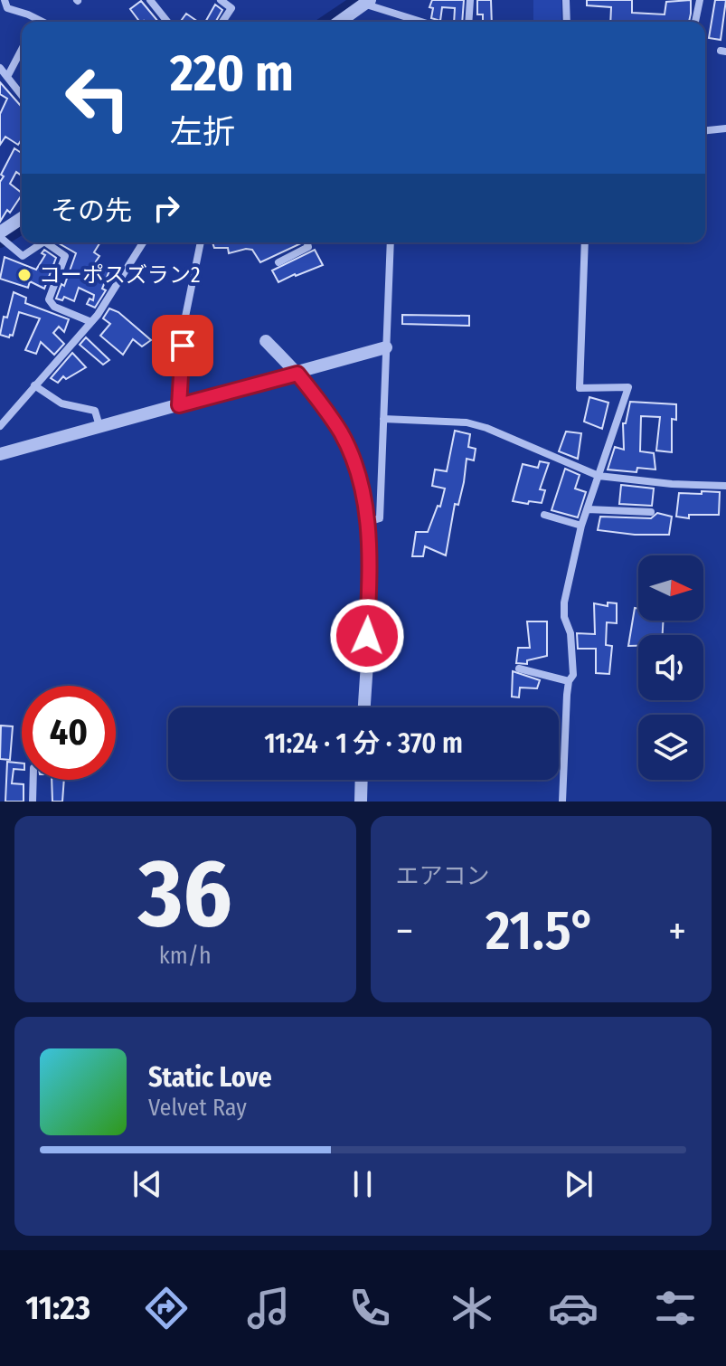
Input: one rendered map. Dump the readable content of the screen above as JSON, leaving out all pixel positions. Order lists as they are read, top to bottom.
{
  "places": ["コーポスズラン2"],
  "north": "right",
  "page": {
    "turn": ["220 m", "左折"],
    "then": "その先",
    "limit": "40",
    "trip": "11:24 · 1 分 · 370 m",
    "tile": [
      ["36", "km/h"],
      "エアコン"
    ],
    "heat": ["−", "21.5°", "+"],
    "song": ["Static Love", "Velvet Ray"],
    "tabs": "11:23"
  }
}
